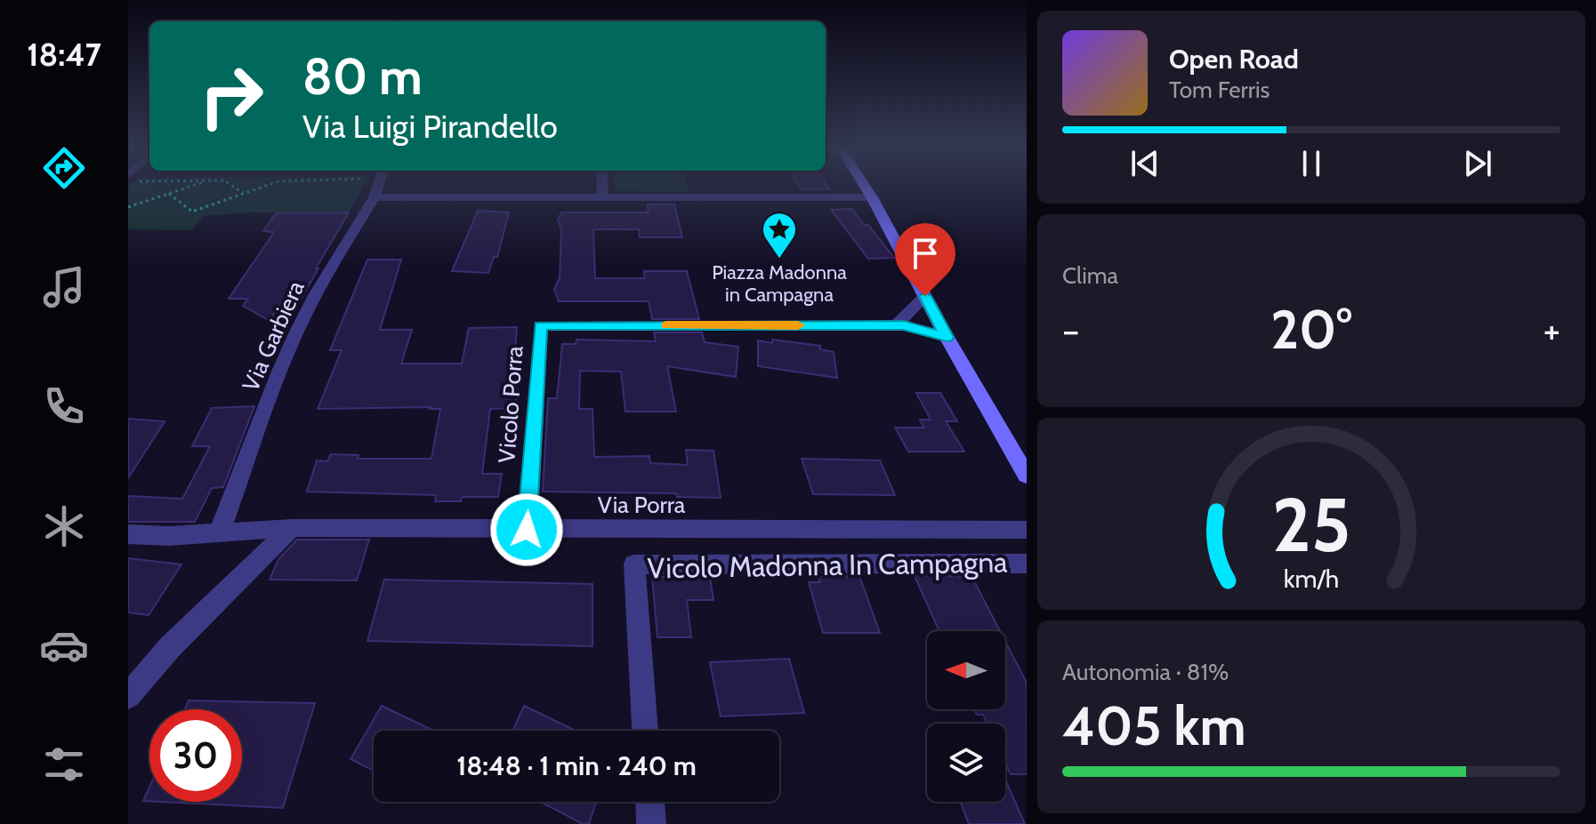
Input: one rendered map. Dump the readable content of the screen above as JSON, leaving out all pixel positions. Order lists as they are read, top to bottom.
{
  "streets": {
    "street": [
      "Via Garbiera",
      "Vicolo Porra",
      "Via Porra",
      "Vicolo Madonna In Campagna"
    ]
  },
  "crossings": [
    ["Via Garbiera", "Via Porra"],
    ["Vicolo Porra", "Via Porra"]
  ],
  "places": {
    "place": ["Piazza Madonna in Campagna"]
  },
  "north": "left",
  "page": {
    "tabs": "18:47",
    "turn": ["80 m", "Via Luigi Pirandello"],
    "song": ["Open Road", "Tom Ferris"],
    "tile": [
      "Clima",
      ["Autonomia · 81%", "405 km"]
    ],
    "heat": ["−", "20°", "+"],
    "limit": "30",
    "trip": "18:48 · 1 min · 240 m",
    "gauge": ["25", "km/h"]
  }
}
